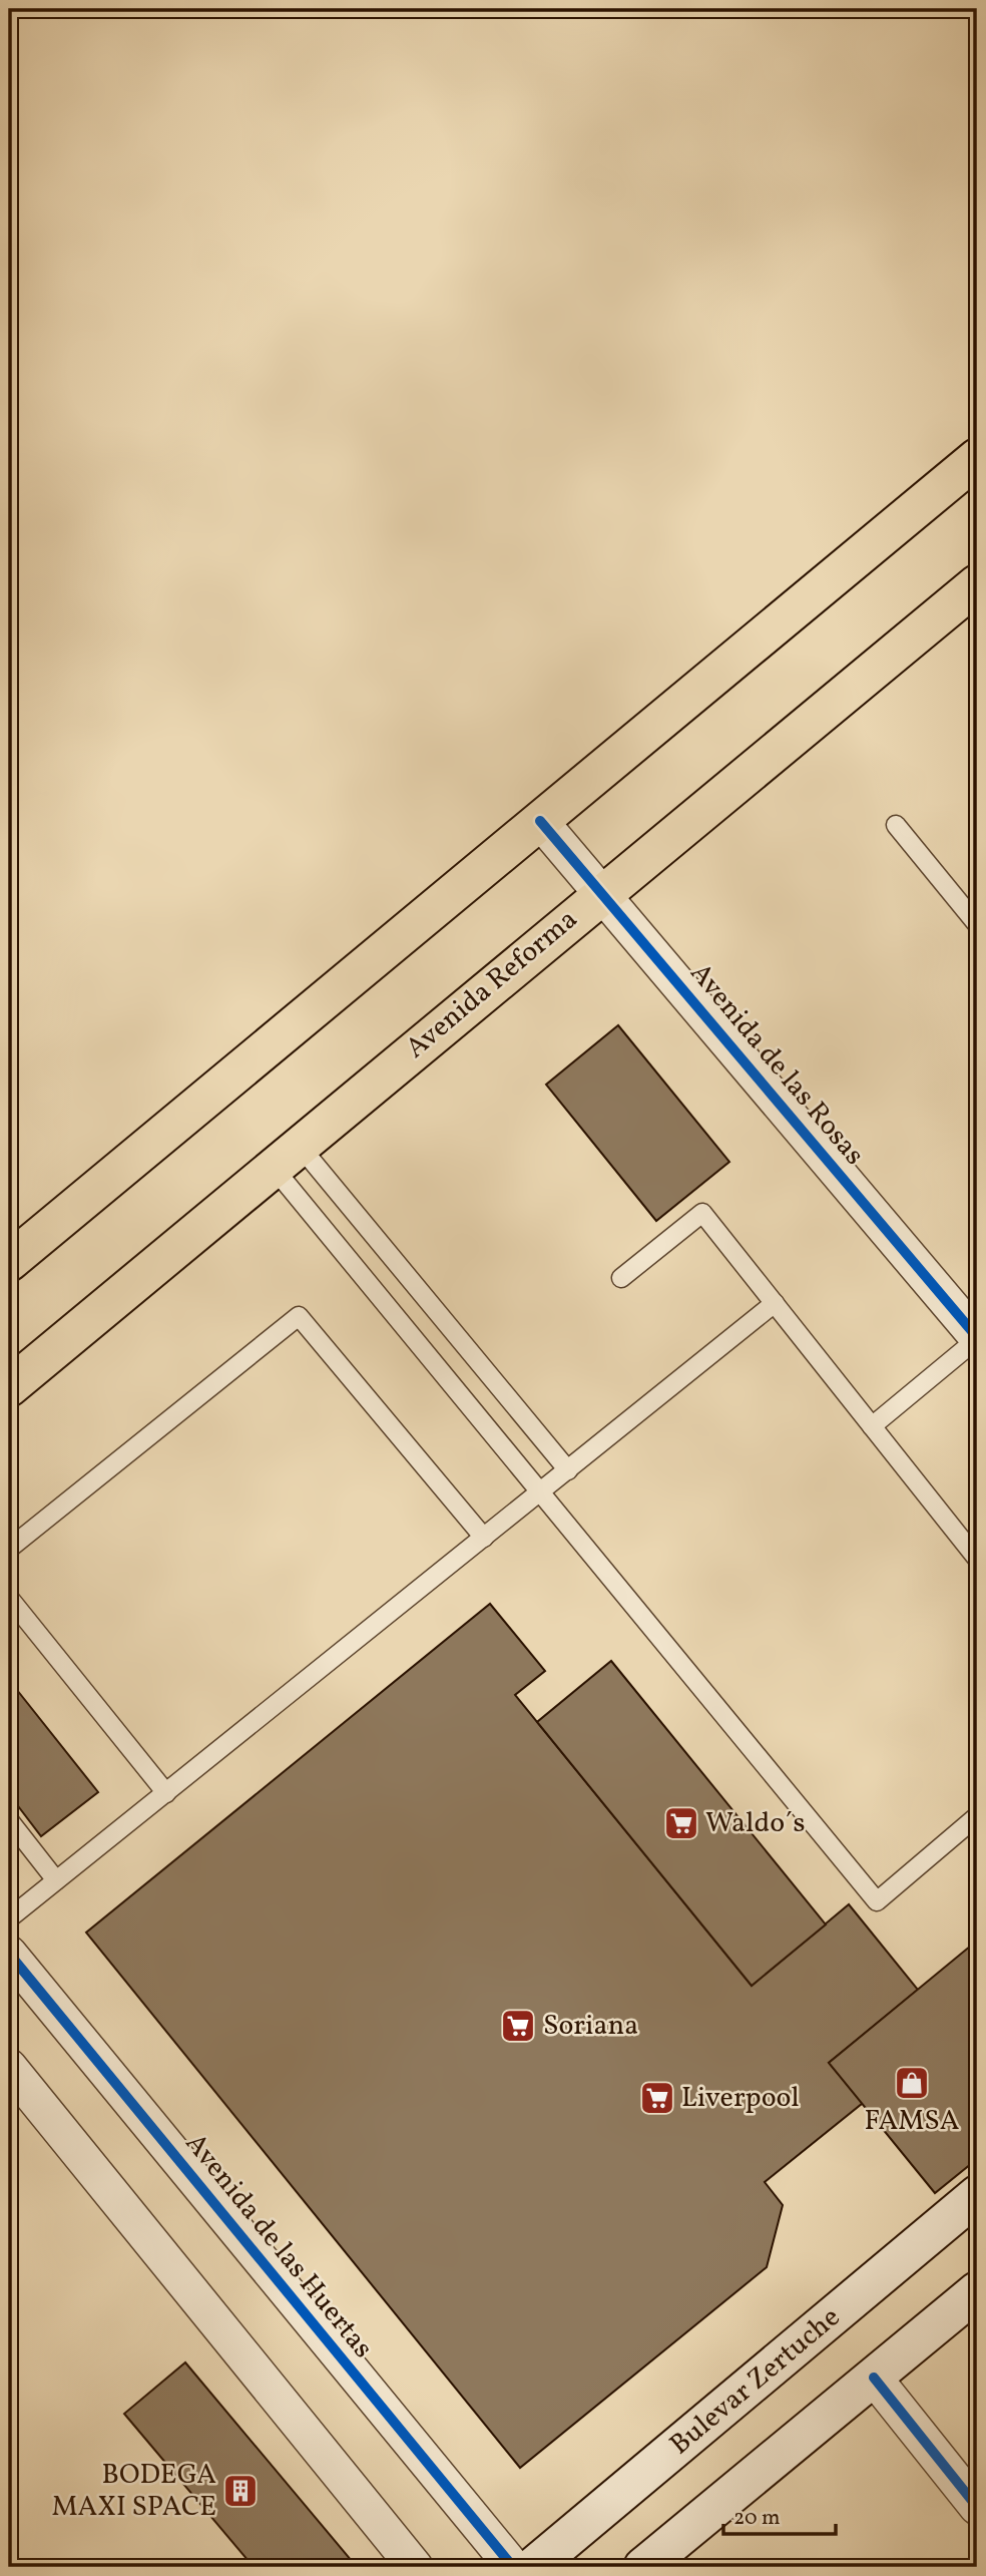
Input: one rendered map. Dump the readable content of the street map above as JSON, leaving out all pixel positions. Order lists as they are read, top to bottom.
{
  "streets": {
    "highway": ["Avenida Reforma"],
    "main road": ["Bulevar Zertuche"],
    "street": ["Avenida de las Rosas", "Avenida de las Huertas"]
  },
  "crossings": [
    ["Avenida Reforma", "Avenida de las Rosas"]
  ],
  "places": {
    "supermarket": ["Waldo´s", "Soriana", "Liverpool"],
    "shop": ["FAMSA"],
    "building": ["BODEGA MAXI SPACE"]
  },
  "scale_bar": "20 m"
}
